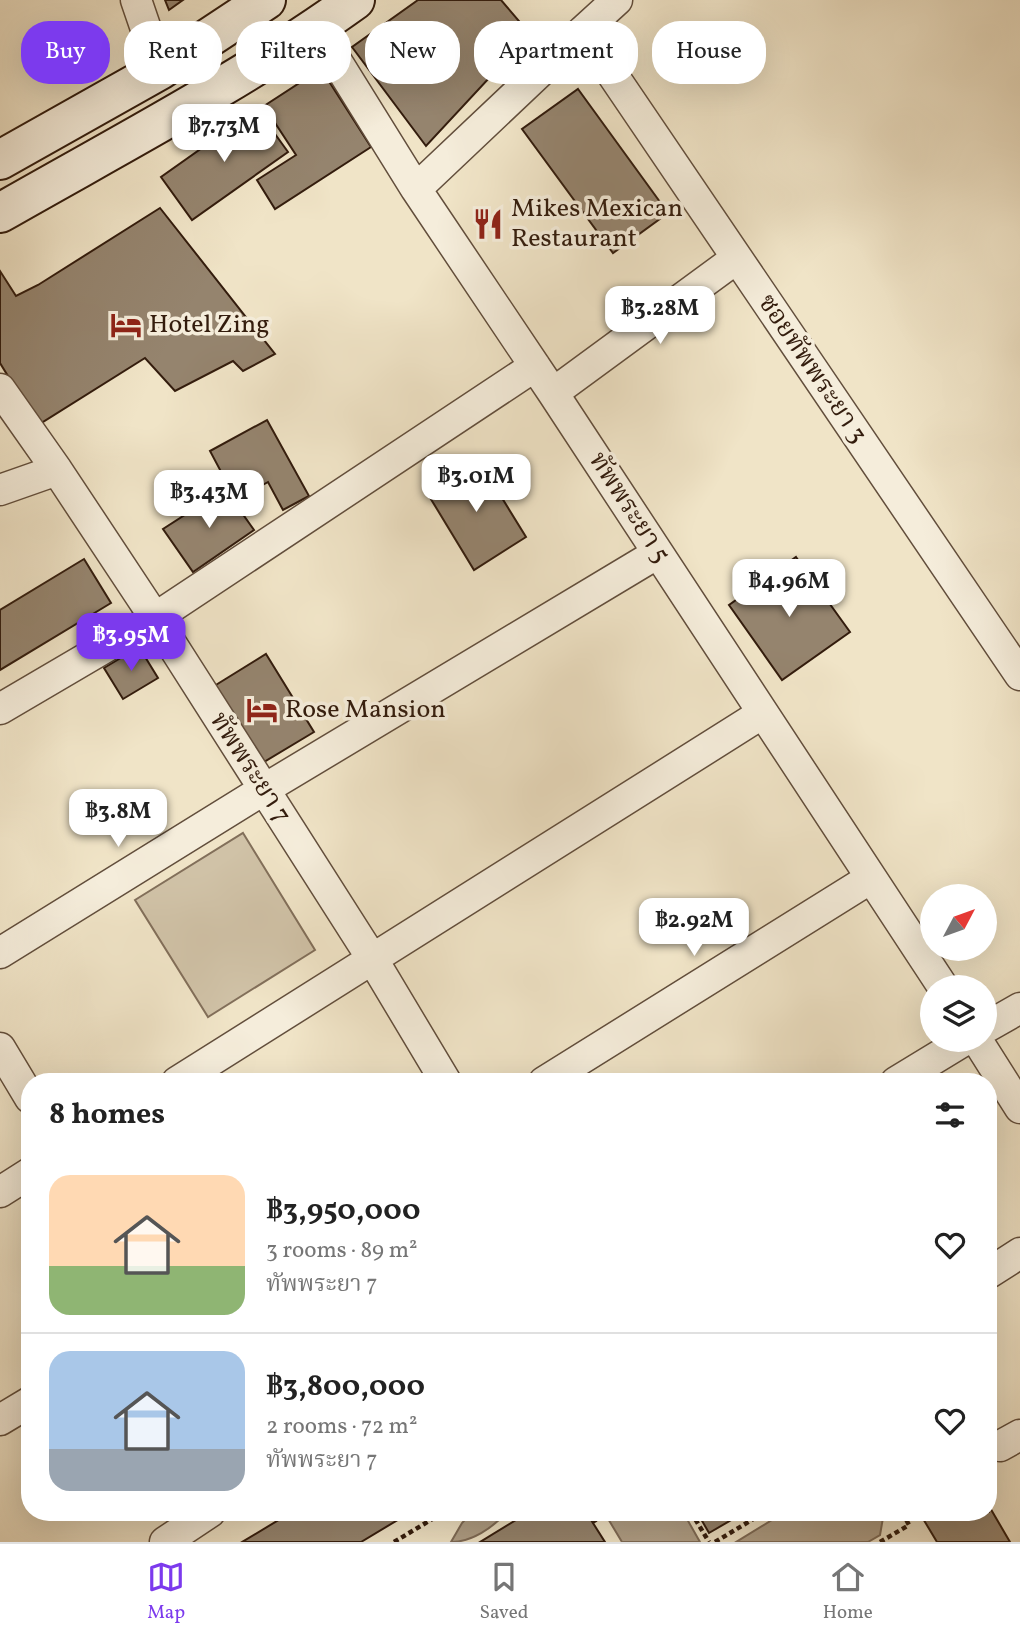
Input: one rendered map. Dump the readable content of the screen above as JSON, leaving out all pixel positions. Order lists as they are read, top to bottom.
{
  "streets": {
    "street": ["ซอยทัพพระยา 3", "ทัพพระยา 5", "ทัพพระยา 7"]
  },
  "places": {
    "restaurant": ["Mikes Mexican Restaurant"],
    "hotel": ["Hotel Zing", "Rose Mansion"]
  },
  "north": "top right",
  "page": {
    "chip": [
      "Buy",
      "Rent",
      "Filters",
      "New",
      "Apartment",
      "House"
    ],
    "price": [
      "฿7.73M",
      "฿3.28M",
      "฿3.01M",
      "฿3.43M",
      "฿4.96M",
      "฿3.95M",
      "฿3.8M",
      "฿2.92M"
    ],
    "heading": "8 homes",
    "list": [
      {
        "name": "฿3,950,000",
        "note": "3 rooms · 89 m² · ทัพพระยา 7"
      },
      {
        "name": "฿3,800,000",
        "note": "2 rooms · 72 m² · ทัพพระยา 7"
      }
    ],
    "tabs": ["Map", "Saved", "Home"]
  }
}
